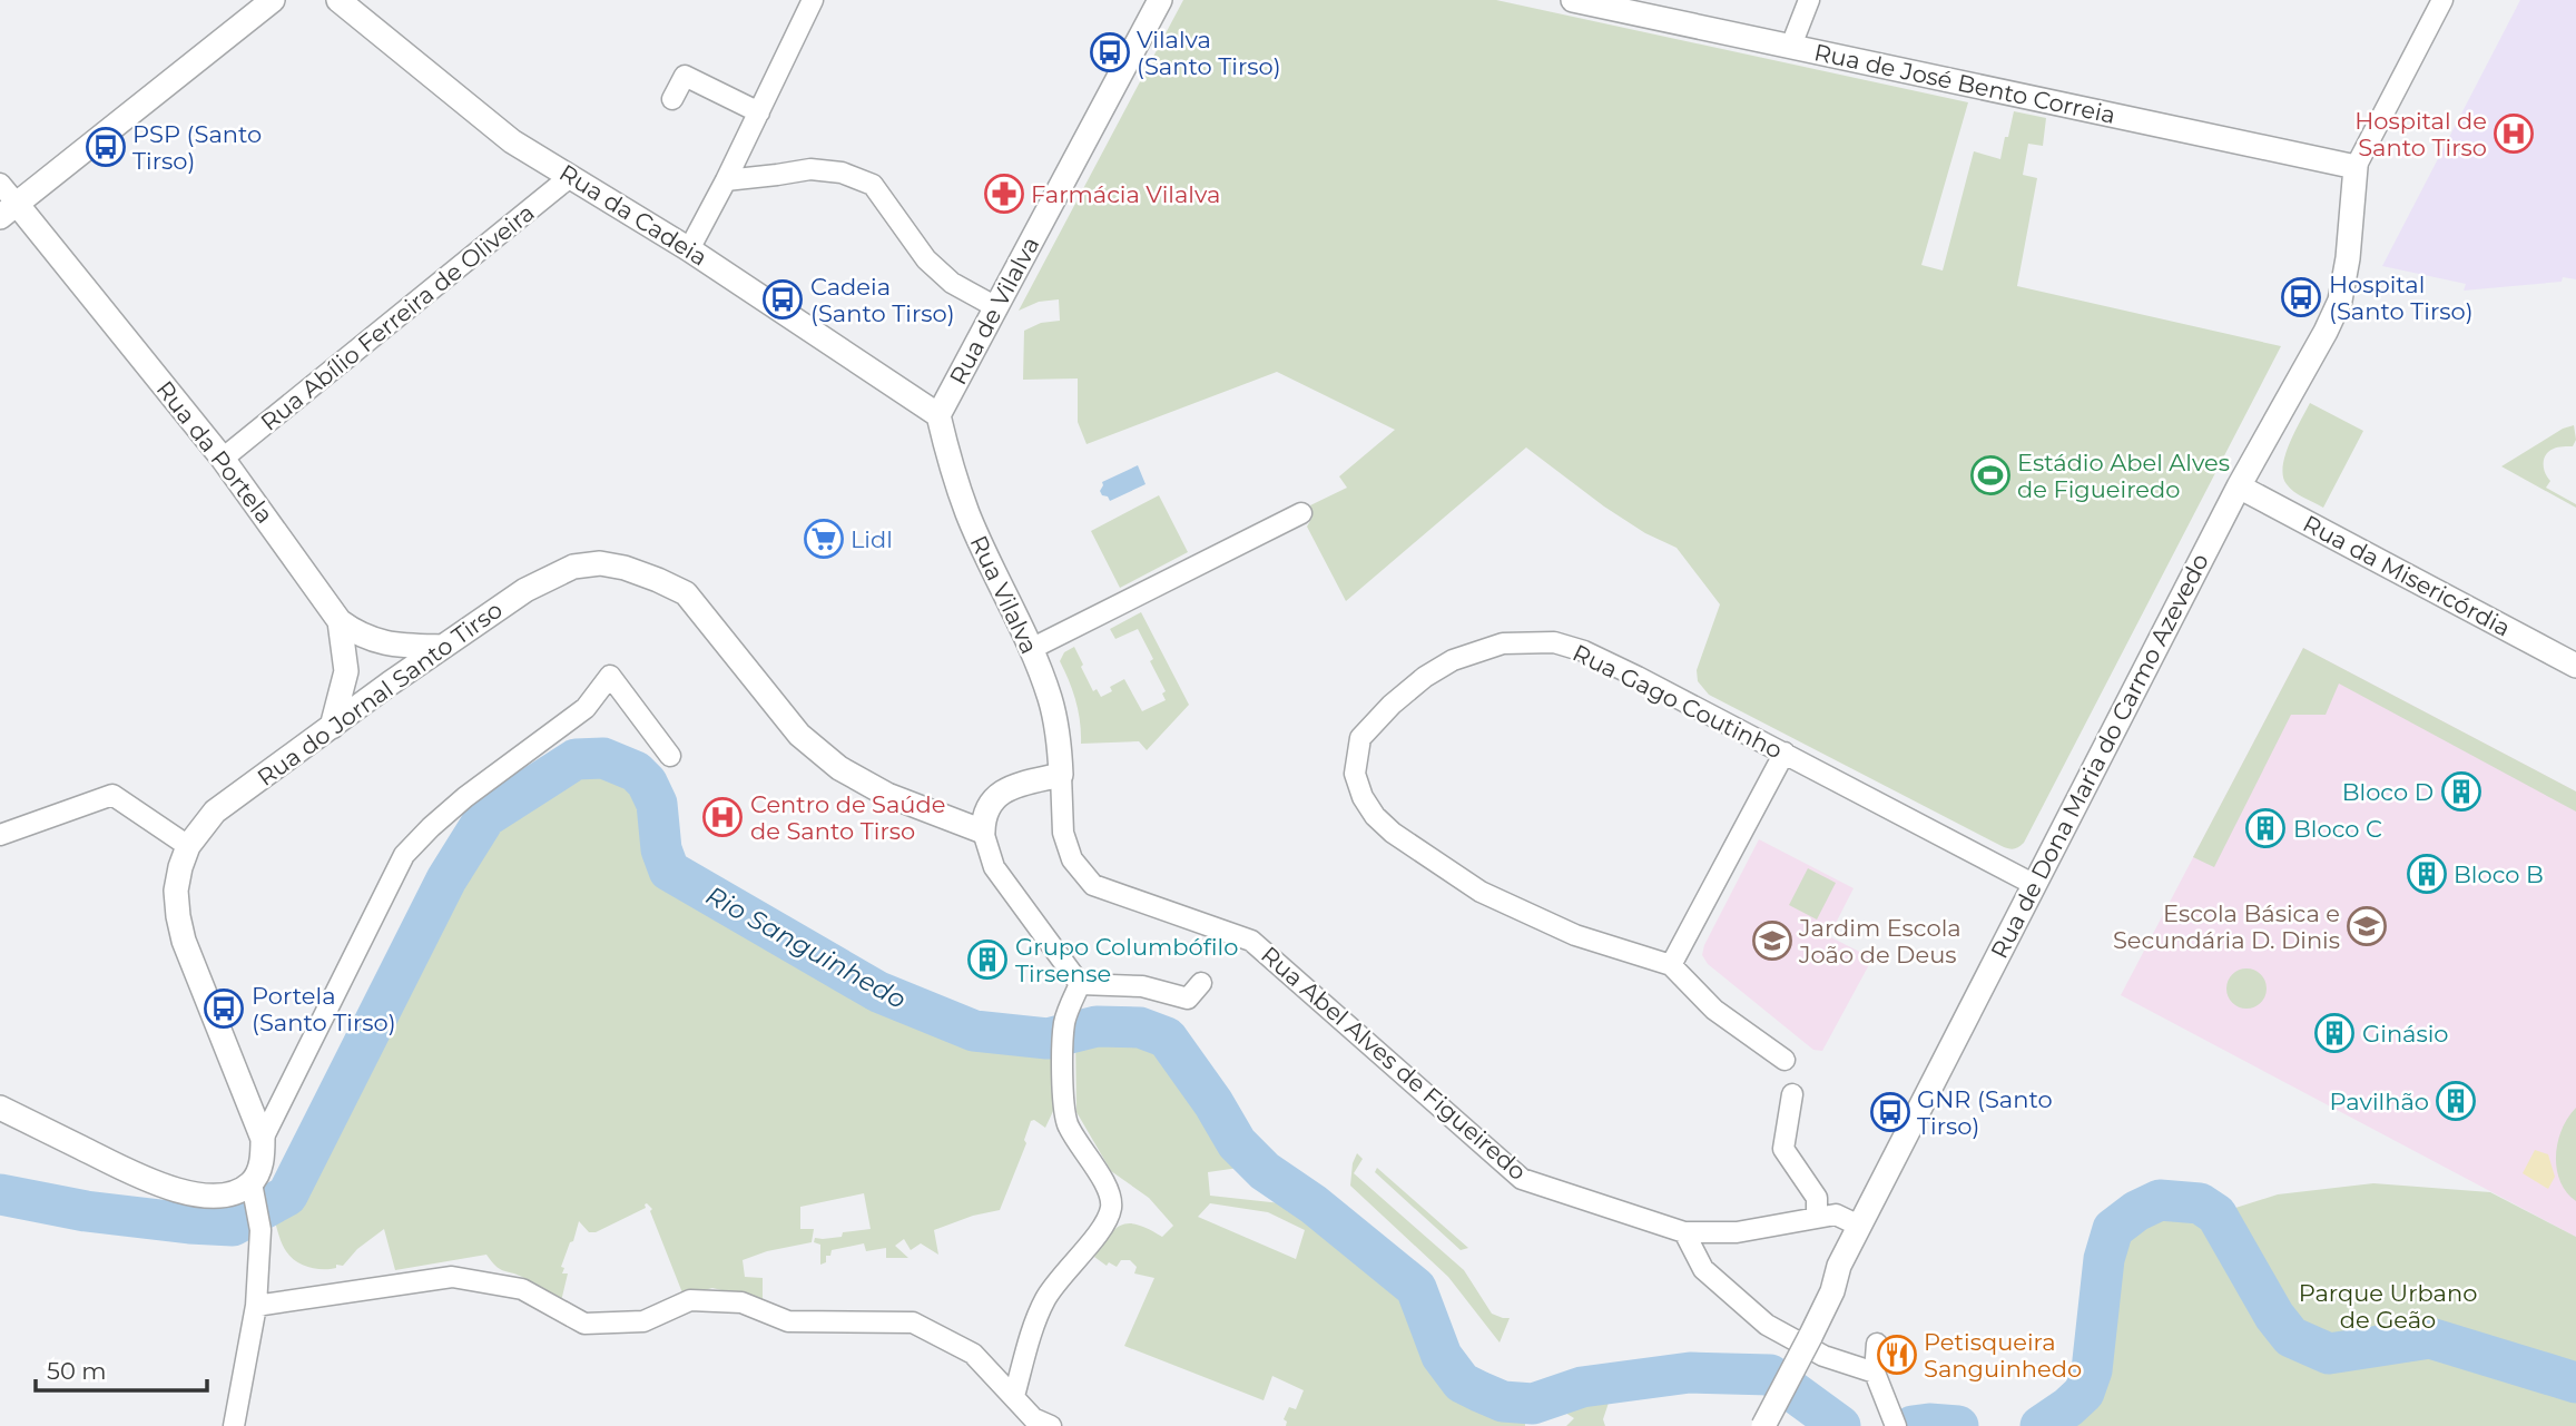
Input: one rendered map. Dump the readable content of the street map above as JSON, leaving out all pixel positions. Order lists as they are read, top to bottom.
{
  "streets": {
    "street": [
      "Rua de José Bento Correia",
      "Rua da Cadeia",
      "Rua de Vilalva",
      "Rua Abílio Ferreira de Oliveira",
      "Rua da Portela",
      "Rua da Misericórdia",
      "Rua Vilalva",
      "Rua do Jornal Santo Tirso",
      "Rua Gago Coutinho",
      "Rua de Dona Maria do Carmo Azevedo",
      "Rua Abel Alves de Figueiredo"
    ]
  },
  "crossings": [
    ["Rua de José Bento Correia", "Rua de Dona Maria do Carmo Azevedo"],
    ["Rua da Cadeia", "Rua de Vilalva"],
    ["Rua da Cadeia", "Rua Abílio Ferreira de Oliveira"],
    ["Rua da Cadeia", "Rua Vilalva"],
    ["Rua de Vilalva", "Rua Vilalva"],
    ["Rua Abílio Ferreira de Oliveira", "Rua da Portela"],
    ["Rua da Portela", "Rua do Jornal Santo Tirso"],
    ["Rua da Misericórdia", "Rua de Dona Maria do Carmo Azevedo"],
    ["Rua Vilalva", "Rua Abel Alves de Figueiredo"],
    ["Rua Gago Coutinho", "Rua de Dona Maria do Carmo Azevedo"],
    ["Rua de Dona Maria do Carmo Azevedo", "Rua Abel Alves de Figueiredo"]
  ],
  "water": ["Rio Sanguinhedo"],
  "parks": ["Parque Urbano de Geão"],
  "places": {
    "bus stop": [
      "Vilalva (Santo Tirso)",
      "PSP (Santo Tirso)",
      "Hospital (Santo Tirso)",
      "Cadeia (Santo Tirso)",
      "Portela (Santo Tirso)",
      "GNR (Santo Tirso)"
    ],
    "hospital": ["Hospital de Santo Tirso", "Centro de Saúde de Santo Tirso"],
    "pharmacy": ["Farmácia Vilalva"],
    "sports": ["Estádio Abel Alves de Figueiredo"],
    "supermarket": ["Lidl"],
    "building": [
      "Bloco D",
      "Bloco C",
      "Bloco B",
      "Grupo Columbófilo Tirsense",
      "Ginásio",
      "Pavilhão"
    ],
    "school or university": ["Escola Básica e Secundária D. Dinis", "Jardim Escola João de Deus"],
    "restaurant": ["Petisqueira Sanguinhedo"]
  },
  "scale_bar": "50 m"
}
